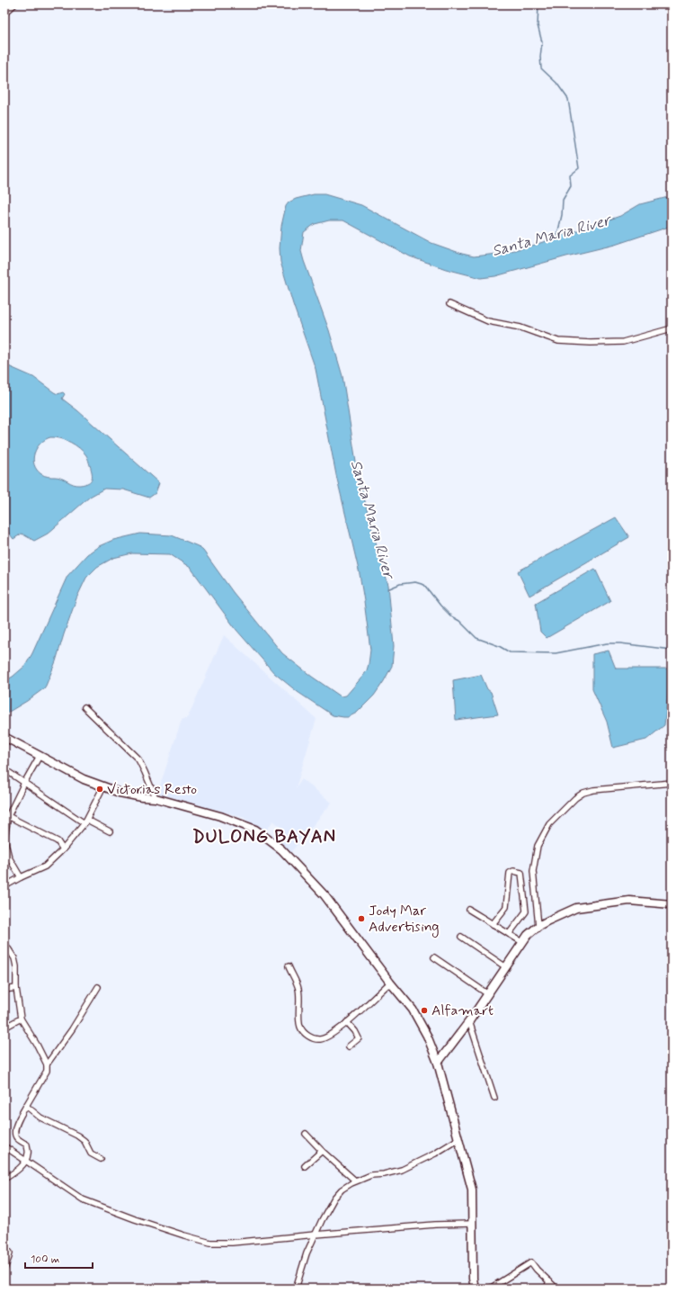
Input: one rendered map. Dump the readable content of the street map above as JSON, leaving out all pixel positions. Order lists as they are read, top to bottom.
{
  "districts": ["DULONG BAYAN"],
  "water": ["Santa Maria River"],
  "places": ["Victorias Resto", "Jody Mar Advertising", "Alfamart"],
  "scale_bar": "100 m"
}
